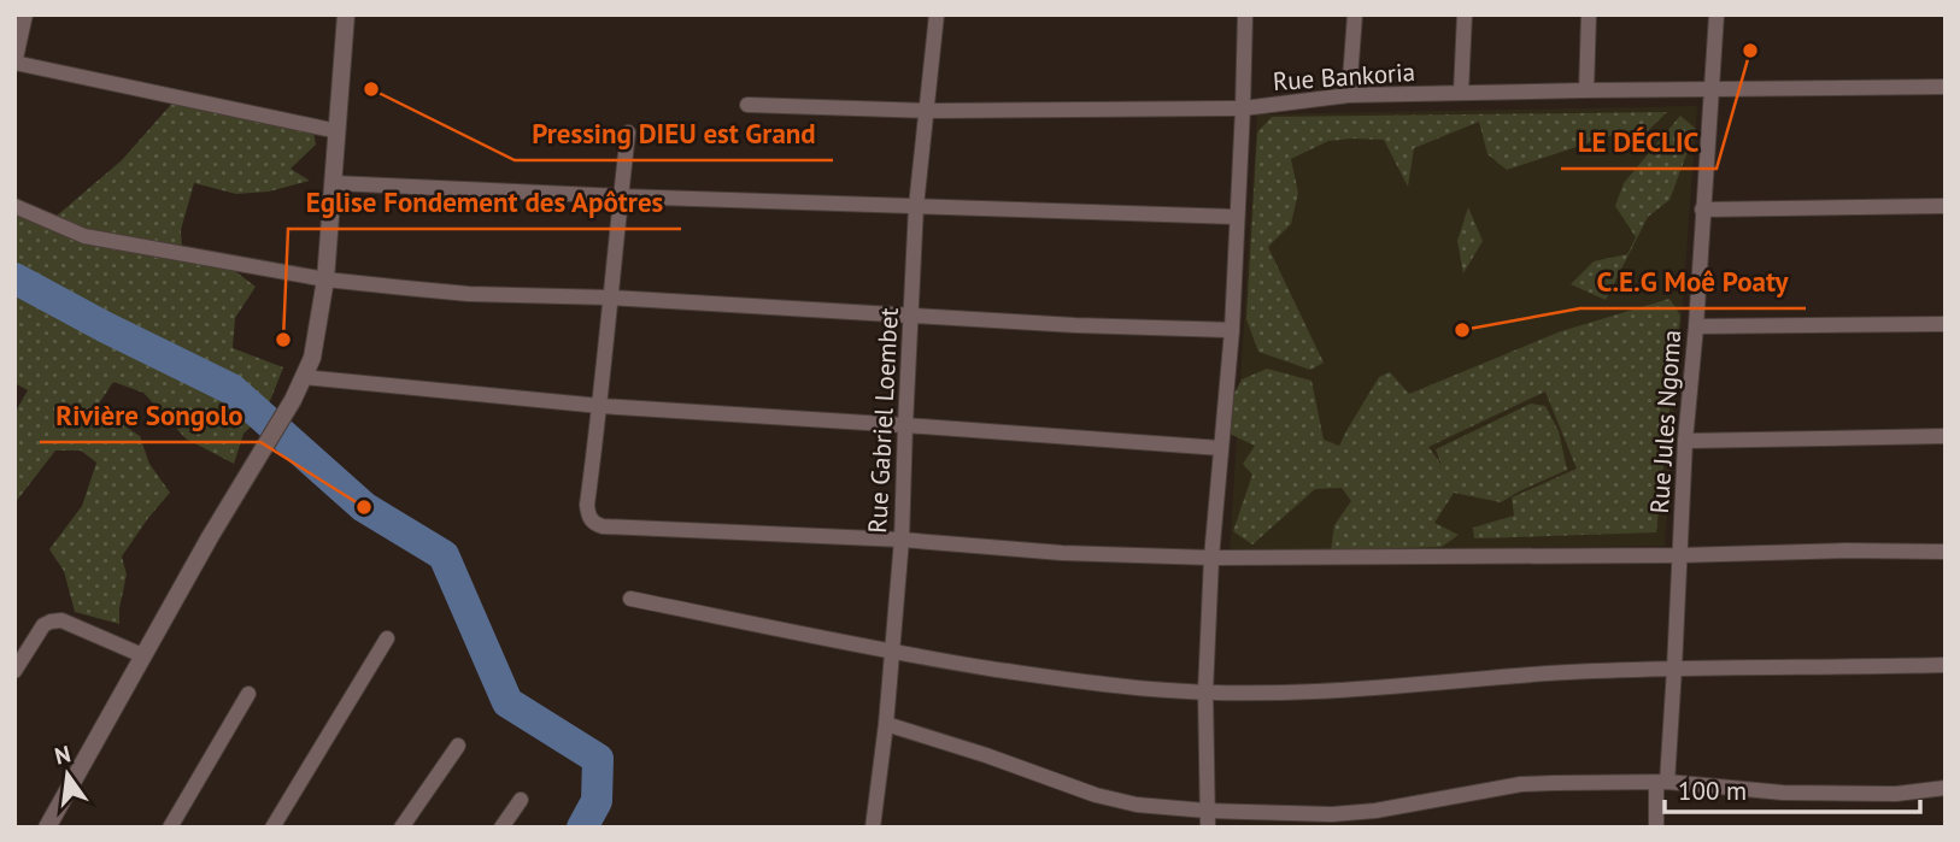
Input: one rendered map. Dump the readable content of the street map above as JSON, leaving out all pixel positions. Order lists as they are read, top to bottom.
{
  "streets": {
    "street": ["Rue Bankoria", "Rue Gabriel Loembet", "Rue Jules Ngoma"]
  },
  "crossings": [
    ["Rue Bankoria", "Rue Gabriel Loembet"],
    ["Rue Bankoria", "Rue Jules Ngoma"]
  ],
  "places": [
    "LE DÉCLIC",
    "Pressing DIEU est Grand",
    "C.E.G Moê Poaty",
    "Eglise Fondement des Apôtres",
    "Rivière Songolo"
  ],
  "scale_bar": "100 m",
  "north": "top"
}
